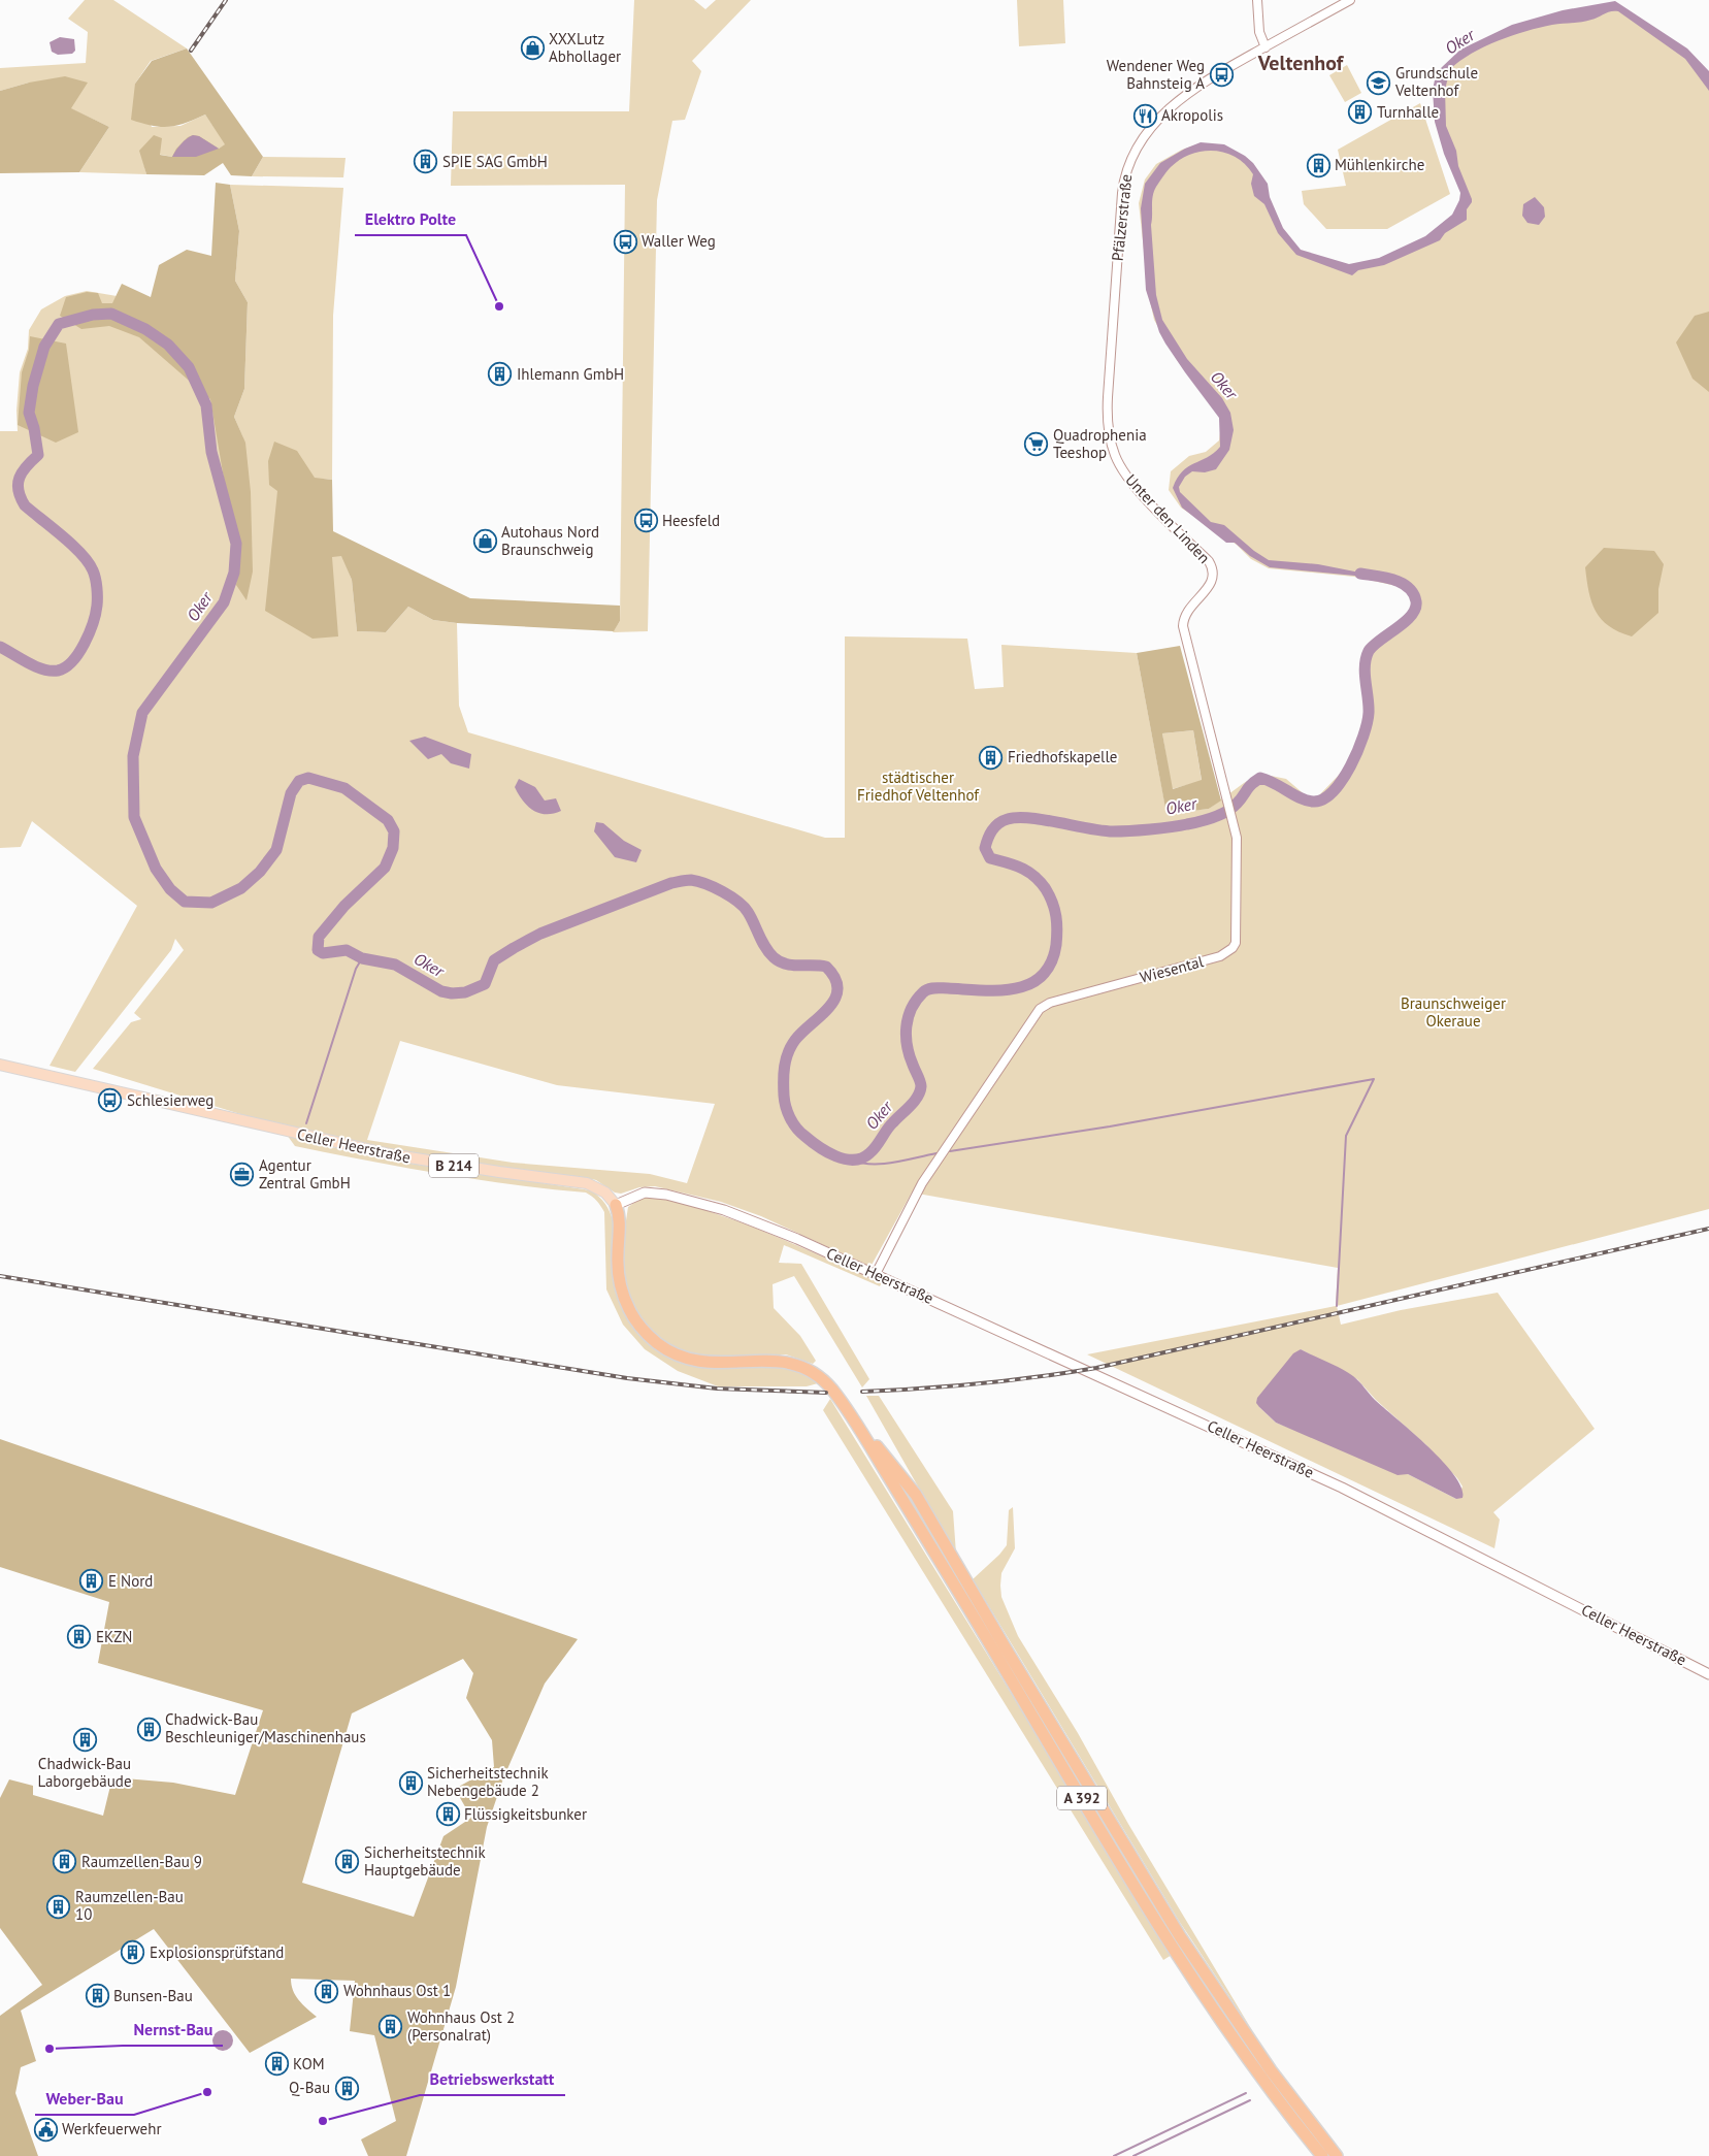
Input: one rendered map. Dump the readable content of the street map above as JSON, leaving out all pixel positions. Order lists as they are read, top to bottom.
{
  "streets": {
    "highway": ["A 392"],
    "main road": ["Celler Heerstraße", "B 214"],
    "street": ["Pfälzerstraße", "Unter den Linden", "Wiesental"]
  },
  "crossings": [
    ["Pfälzerstraße", "Unter den Linden"],
    ["Unter den Linden", "Wiesental"],
    ["Wiesental", "Celler Heerstraße"]
  ],
  "districts": ["Veltenhof"],
  "water": ["Oker"],
  "parks": ["städtischer Friedhof Veltenhof", "Braunschweiger Okeraue"],
  "places": {
    "shop": ["XXXLutz Abhollager", "Autohaus Nord Braunschweig"],
    "bus stop": [
      "Wendener Weg Bahnsteig A",
      "Waller Weg",
      "Heesfeld",
      "Schlesierweg"
    ],
    "school or university": ["Grundschule Veltenhof"],
    "building": [
      "Turnhalle",
      "SPIE SAG GmbH",
      "Mühlenkirche",
      "Ihlemann GmbH",
      "Friedhofskapelle",
      "E Nord",
      "EKZN",
      "Chadwick-Bau Beschleuniger/Maschinenhaus",
      "Chadwick-Bau Laborgebäude",
      "Sicherheitstechnik Nebengebäude 2",
      "Flüssigkeitsbunker",
      "Raumzellen-Bau 9",
      "Sicherheitstechnik Hauptgebäude",
      "Raumzellen-Bau 10",
      "Explosionsprüfstand",
      "Wohnhaus Ost 1",
      "Bunsen-Bau",
      "Wohnhaus Ost 2 (Personalrat)",
      "KOM",
      "Q-Bau"
    ],
    "restaurant": ["Akropolis"],
    "other": [
      "Elektro Polte",
      "Nernst-Bau",
      "Weber-Bau",
      "Betriebswerkstatt"
    ],
    "supermarket": ["Quadrophenia Teeshop"],
    "office": ["Agentur Zentral GmbH"],
    "public building": ["Werkfeuerwehr"]
  }
}
